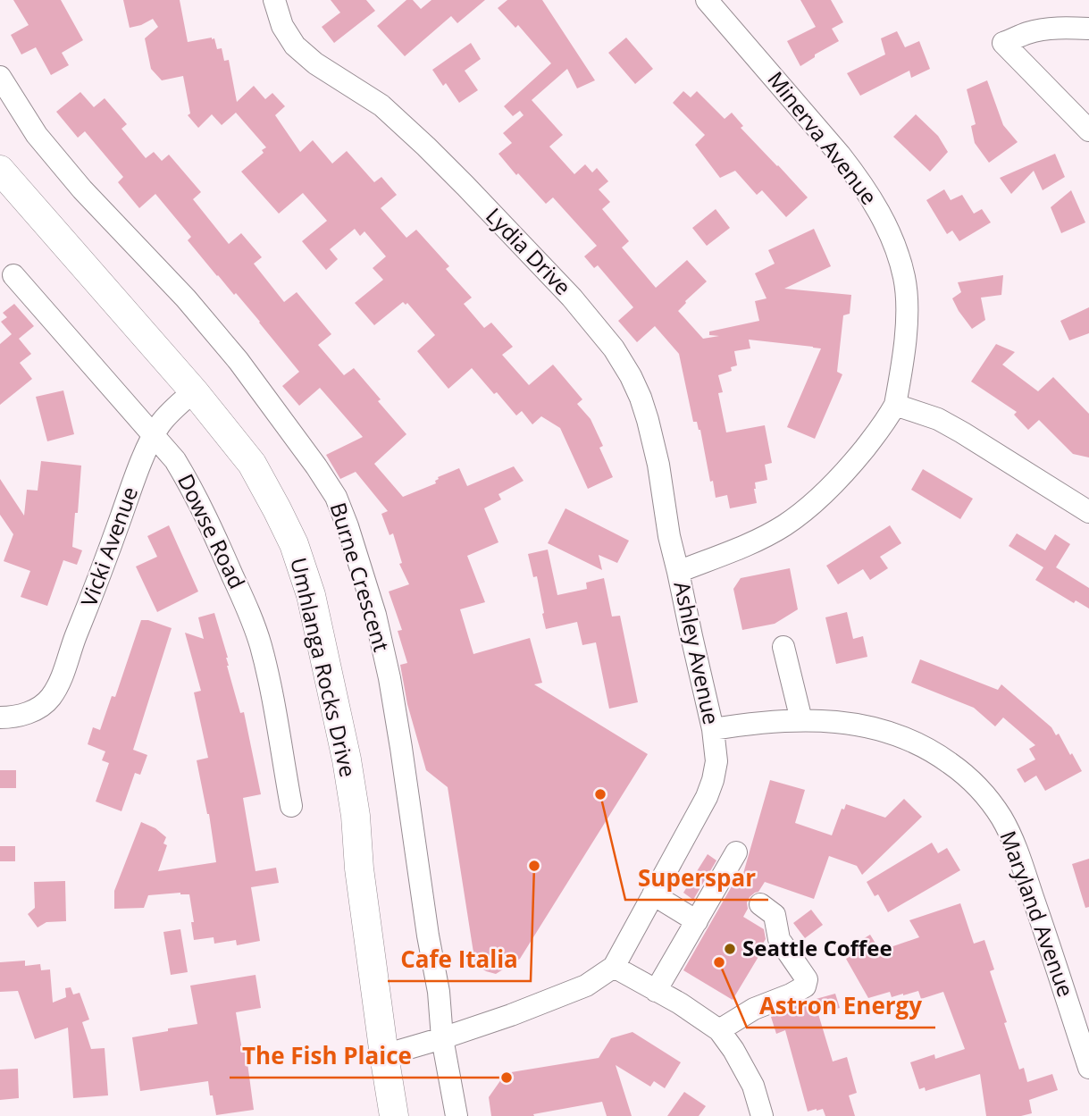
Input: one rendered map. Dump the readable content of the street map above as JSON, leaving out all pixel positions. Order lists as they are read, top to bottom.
{
  "streets": {
    "main road": ["Umhlanga Rocks Drive"],
    "street": [
      "Minerva Avenue",
      "Lydia Drive",
      "Dowse Road",
      "Vicki Avenue",
      "Burne Crescent",
      "Ashley Avenue",
      "Maryland Avenue"
    ]
  },
  "crossings": [
    ["Minerva Avenue", "Ashley Avenue"],
    ["Lydia Drive", "Ashley Avenue"],
    ["Dowse Road", "Vicki Avenue"],
    ["Vicki Avenue", "Umhlanga Rocks Drive"],
    ["Burne Crescent", "Ashley Avenue"],
    ["Ashley Avenue", "Umhlanga Rocks Drive"],
    ["Ashley Avenue", "Maryland Avenue"]
  ],
  "places": [
    "Superspar",
    "Cafe Italia",
    "Seattle Coffee",
    "Astron Energy",
    "The Fish Plaice"
  ]
}
